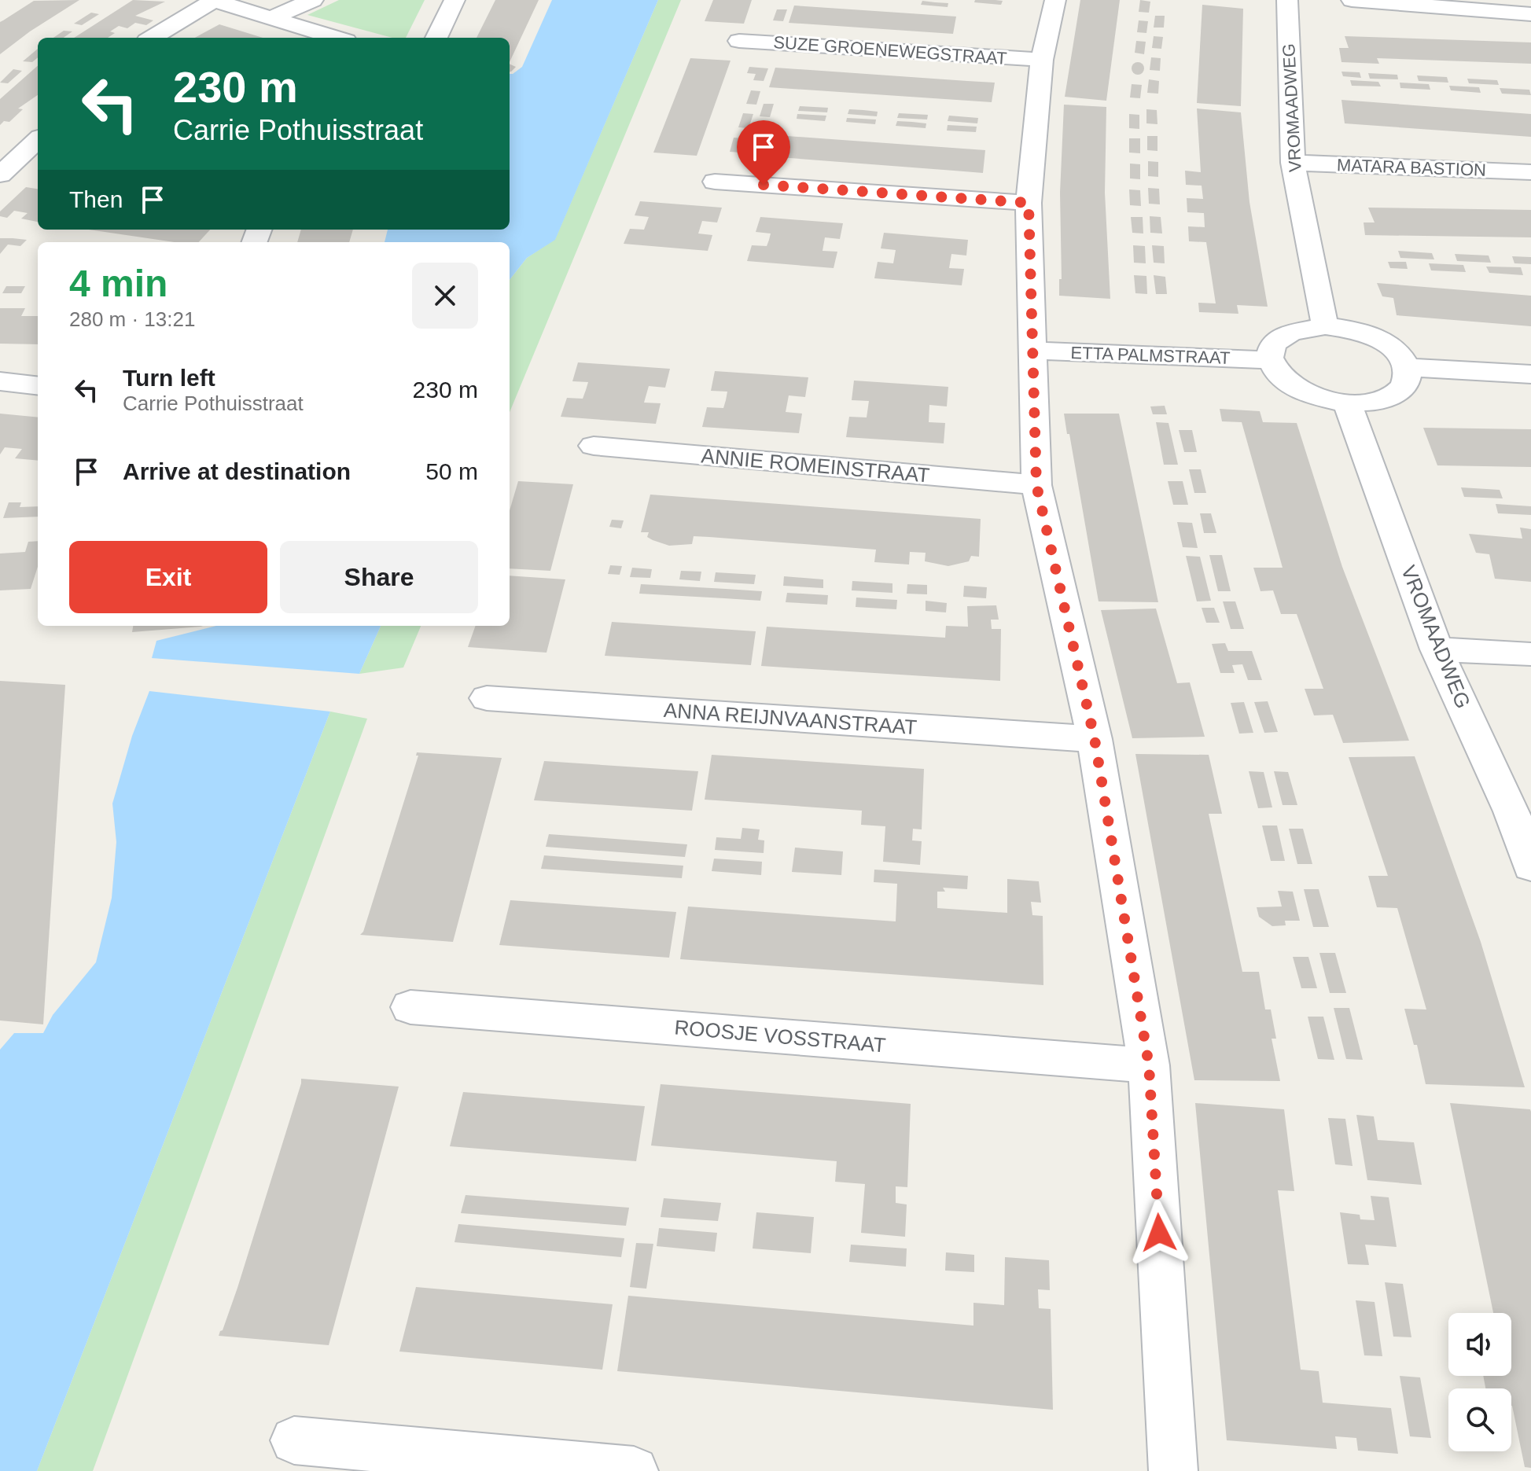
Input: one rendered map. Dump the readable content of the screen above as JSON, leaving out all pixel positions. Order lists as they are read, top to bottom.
{
  "streets": {
    "street": [
      "SUZE GROENEWEGSTRAAT",
      "VROMAADWEG",
      "MATARA BASTION",
      "ETTA PALMSTRAAT",
      "ANNIE ROMEINSTRAAT",
      "ANNA REIJNVAANSTRAAT",
      "ROOSJE VOSSTRAAT"
    ]
  },
  "crossings": [
    ["VROMAADWEG", "MATARA BASTION"]
  ],
  "page": {
    "turn": ["230 m", "Carrie Pothuisstraat"],
    "then": "Then",
    "heading": ["4 min", "280 m · 13:21"],
    "list": [
      {
        "name": "Turn left",
        "note": "Carrie Pothuisstraat",
        "value": "230 m"
      },
      {
        "name": "Arrive at destination",
        "value": "50 m"
      }
    ],
    "buttons": ["Exit", "Share"]
  }
}
